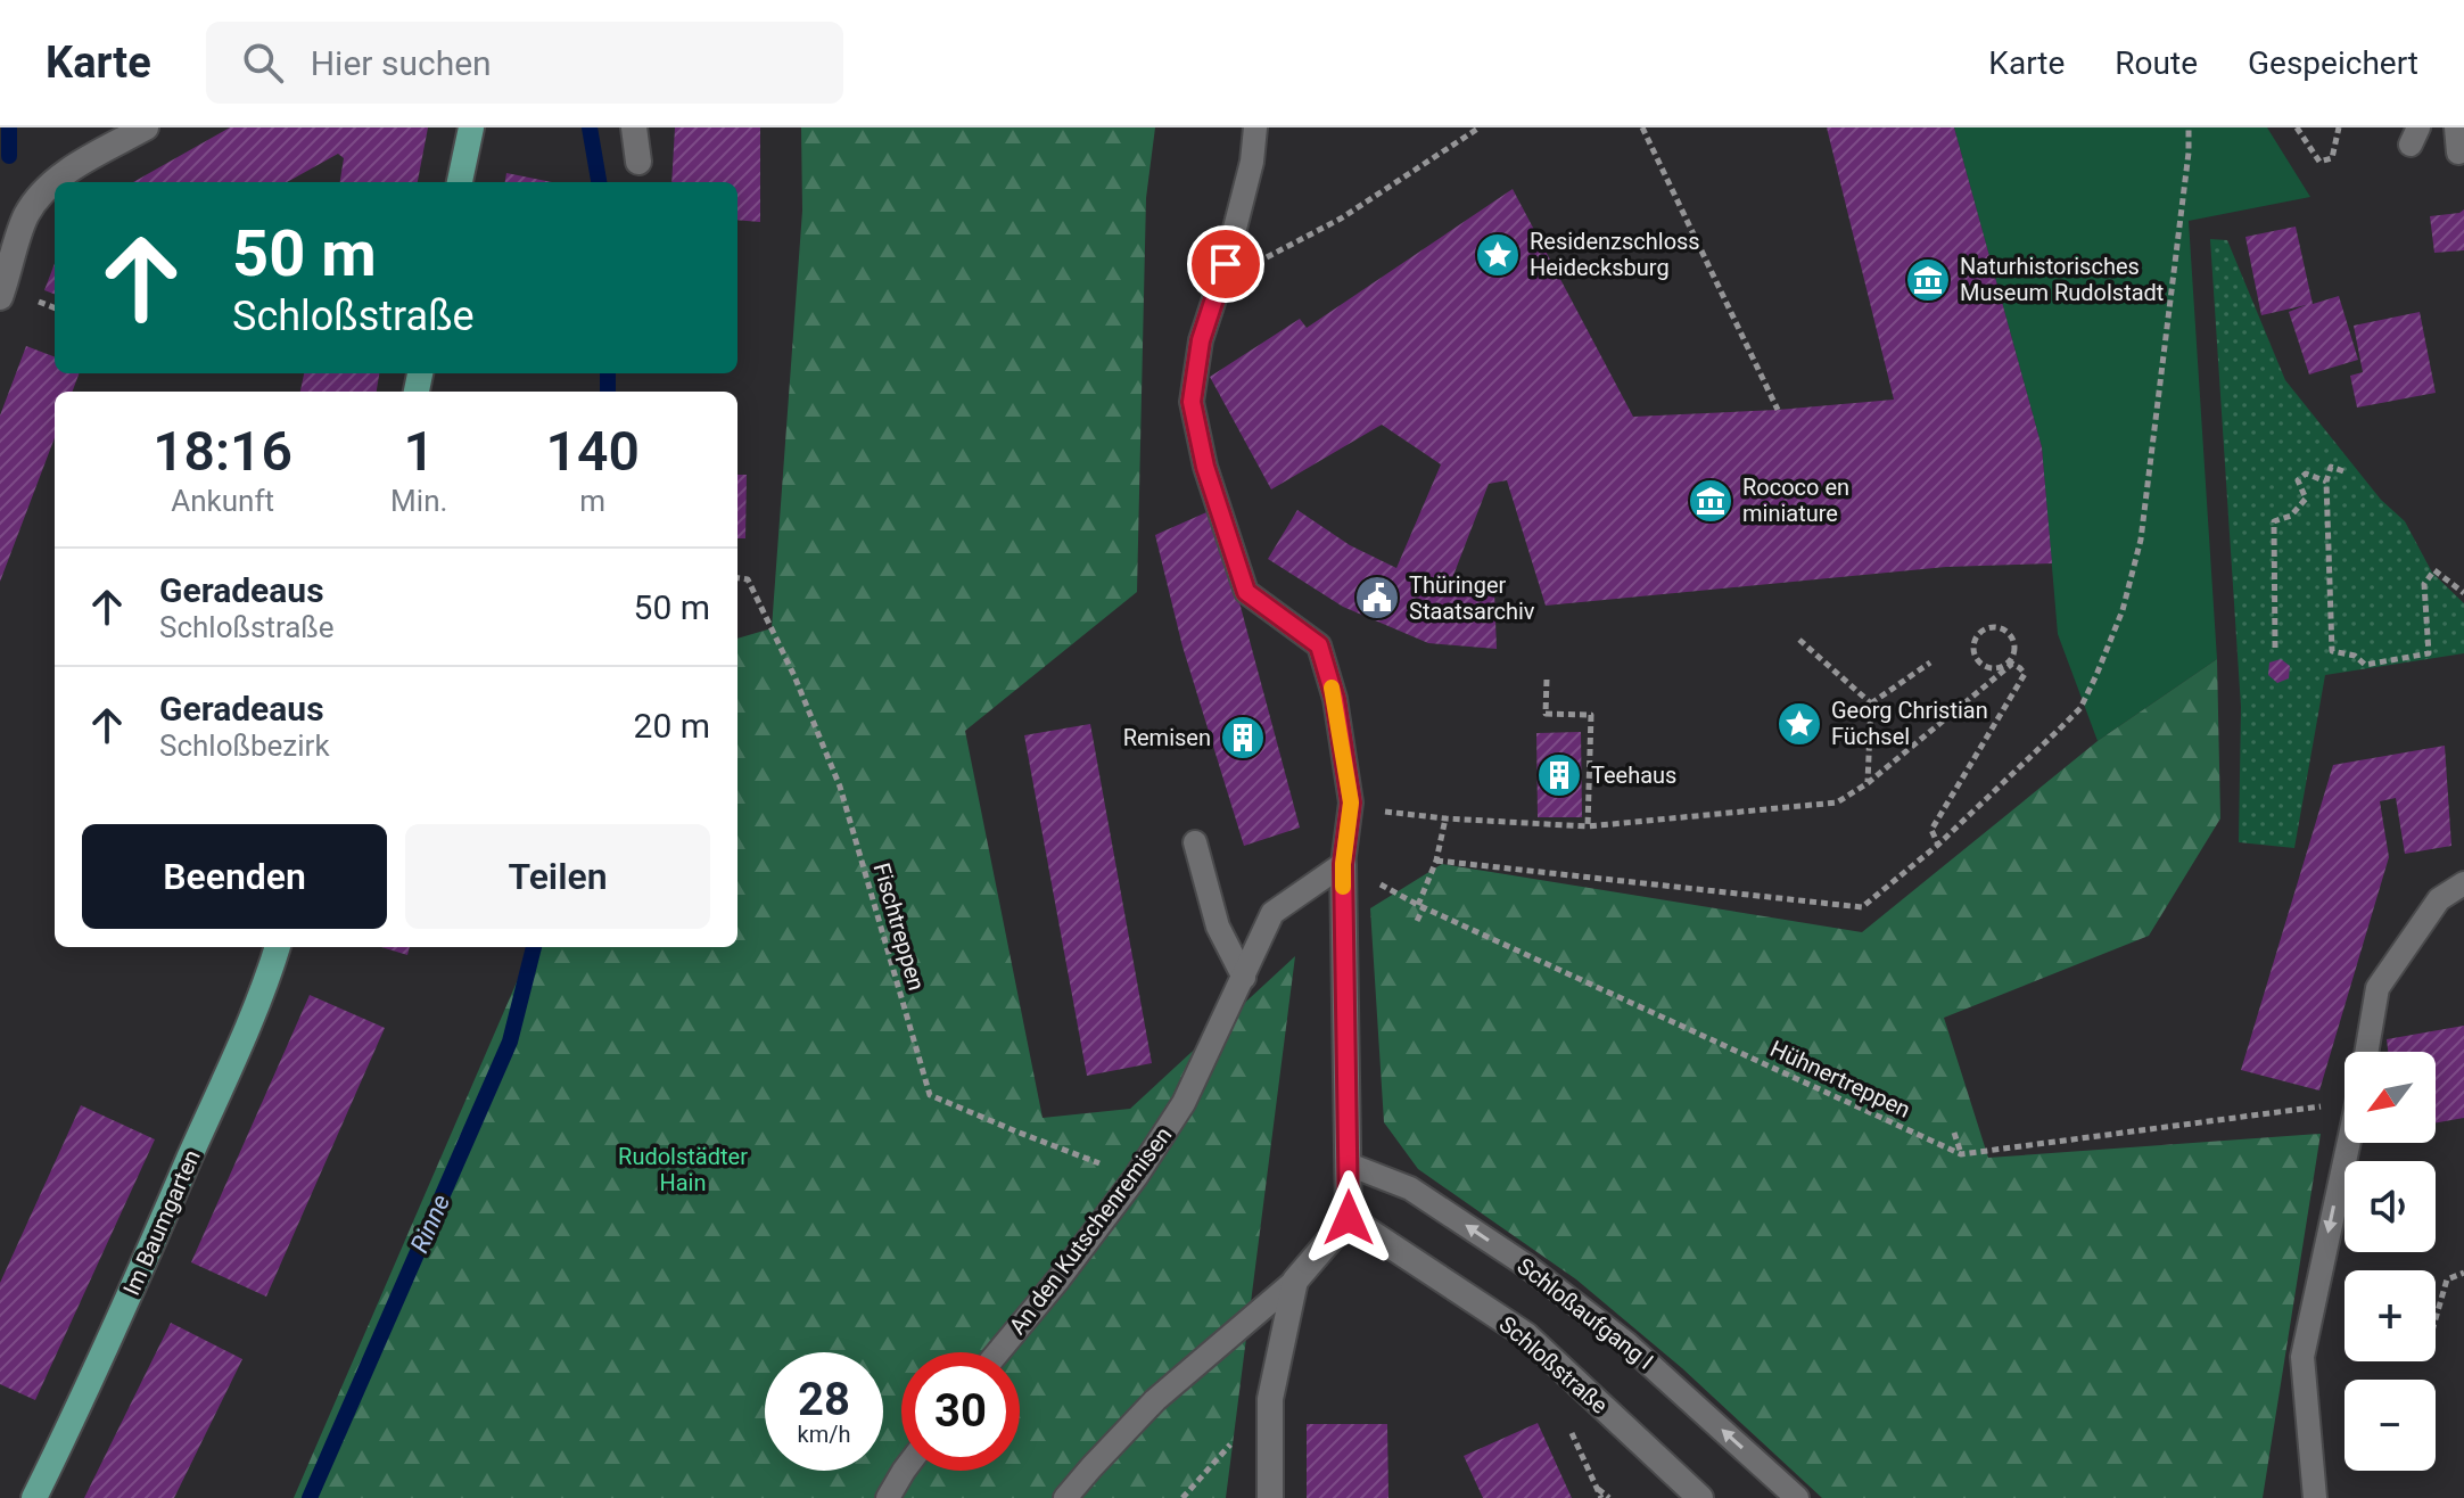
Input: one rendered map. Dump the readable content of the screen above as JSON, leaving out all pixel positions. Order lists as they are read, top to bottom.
{
  "streets": {
    "main road": ["Im Baumgarten"],
    "street": ["Schloßstraße"],
    "lane": ["An den Kutschenremisen", "Schloßaufgang I"],
    "path": ["Fischtreppen", "Hühnertreppen"]
  },
  "crossings": [
    ["Fischtreppen", "An den Kutschenremisen"],
    ["Hühnertreppen", "An den Kutschenremisen"]
  ],
  "one_way": ["Schloßaufgang I"],
  "water": ["Rinne"],
  "parks": ["Rudolstädter Hain"],
  "places": {
    "place": ["Residenzschloss Heidecksburg", "Georg Christian Füchsel"],
    "museum": ["Naturhistorisches Museum Rudolstadt", "Rococo en miniature"],
    "public building": ["Thüringer Staatsarchiv"],
    "building": ["Remisen", "Teehaus"]
  },
  "north": "bottom left",
  "page": {
    "header": "Karte",
    "search": "Hier suchen",
    "nav": ["Karte", "Route", "Gespeichert"],
    "turn": ["50 m", "Schloßstraße"],
    "eta": [
      "18:16",
      "Ankunft",
      "1",
      "Min.",
      "140",
      "m"
    ],
    "list": [
      {
        "name": "Geradeaus",
        "note": "Schloßstraße",
        "value": "50 m"
      },
      {
        "name": "Geradeaus",
        "note": "Schloßbezirk",
        "value": "20 m"
      }
    ],
    "buttons": ["Beenden", "Teilen"],
    "map_buttons": ["+", "−"],
    "speed": "28 km/h",
    "limit": "30"
  }
}
